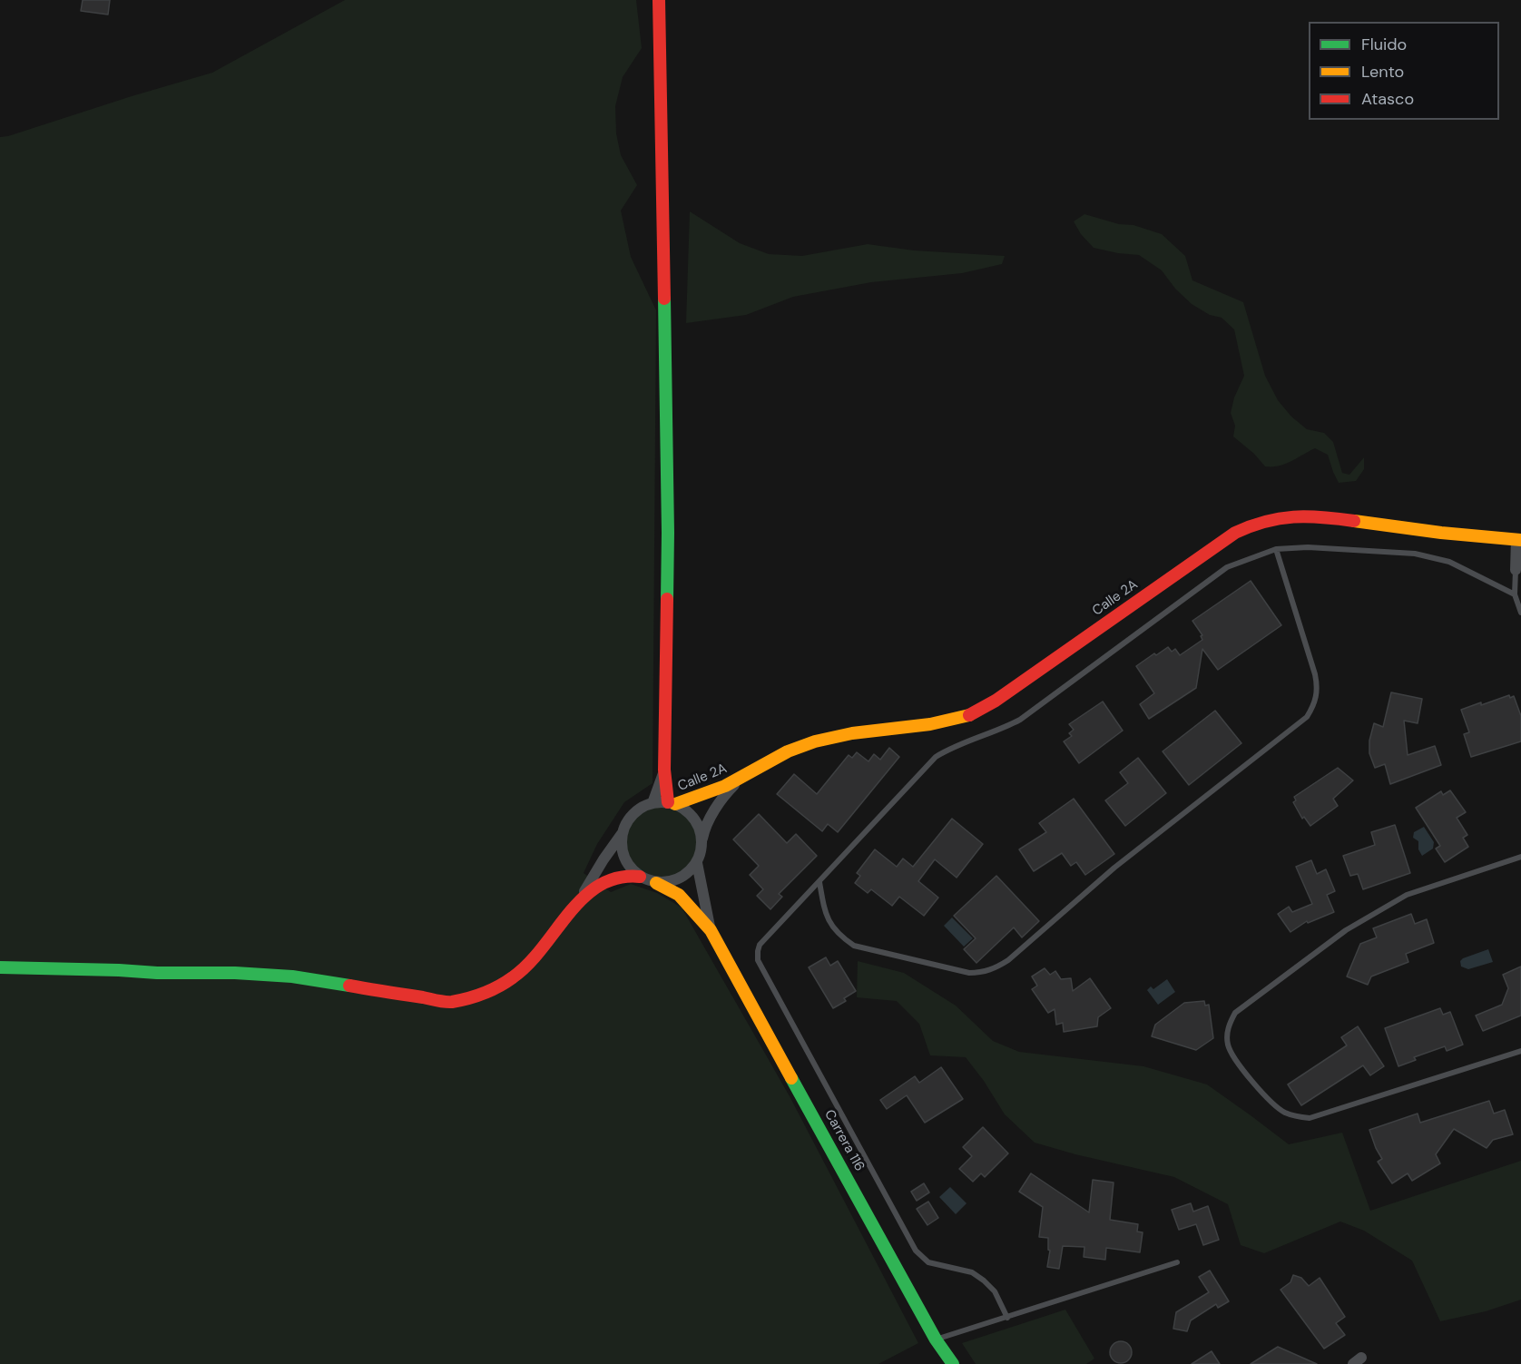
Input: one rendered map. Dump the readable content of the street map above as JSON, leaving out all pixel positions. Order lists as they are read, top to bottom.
{
  "streets": {
    "street": ["Calle 2A", "Carrera 116"]
  },
  "crossings": [
    ["Calle 2A", "Carrera 116"]
  ],
  "legend": ["Fluido", "Lento", "Atasco"]
}
